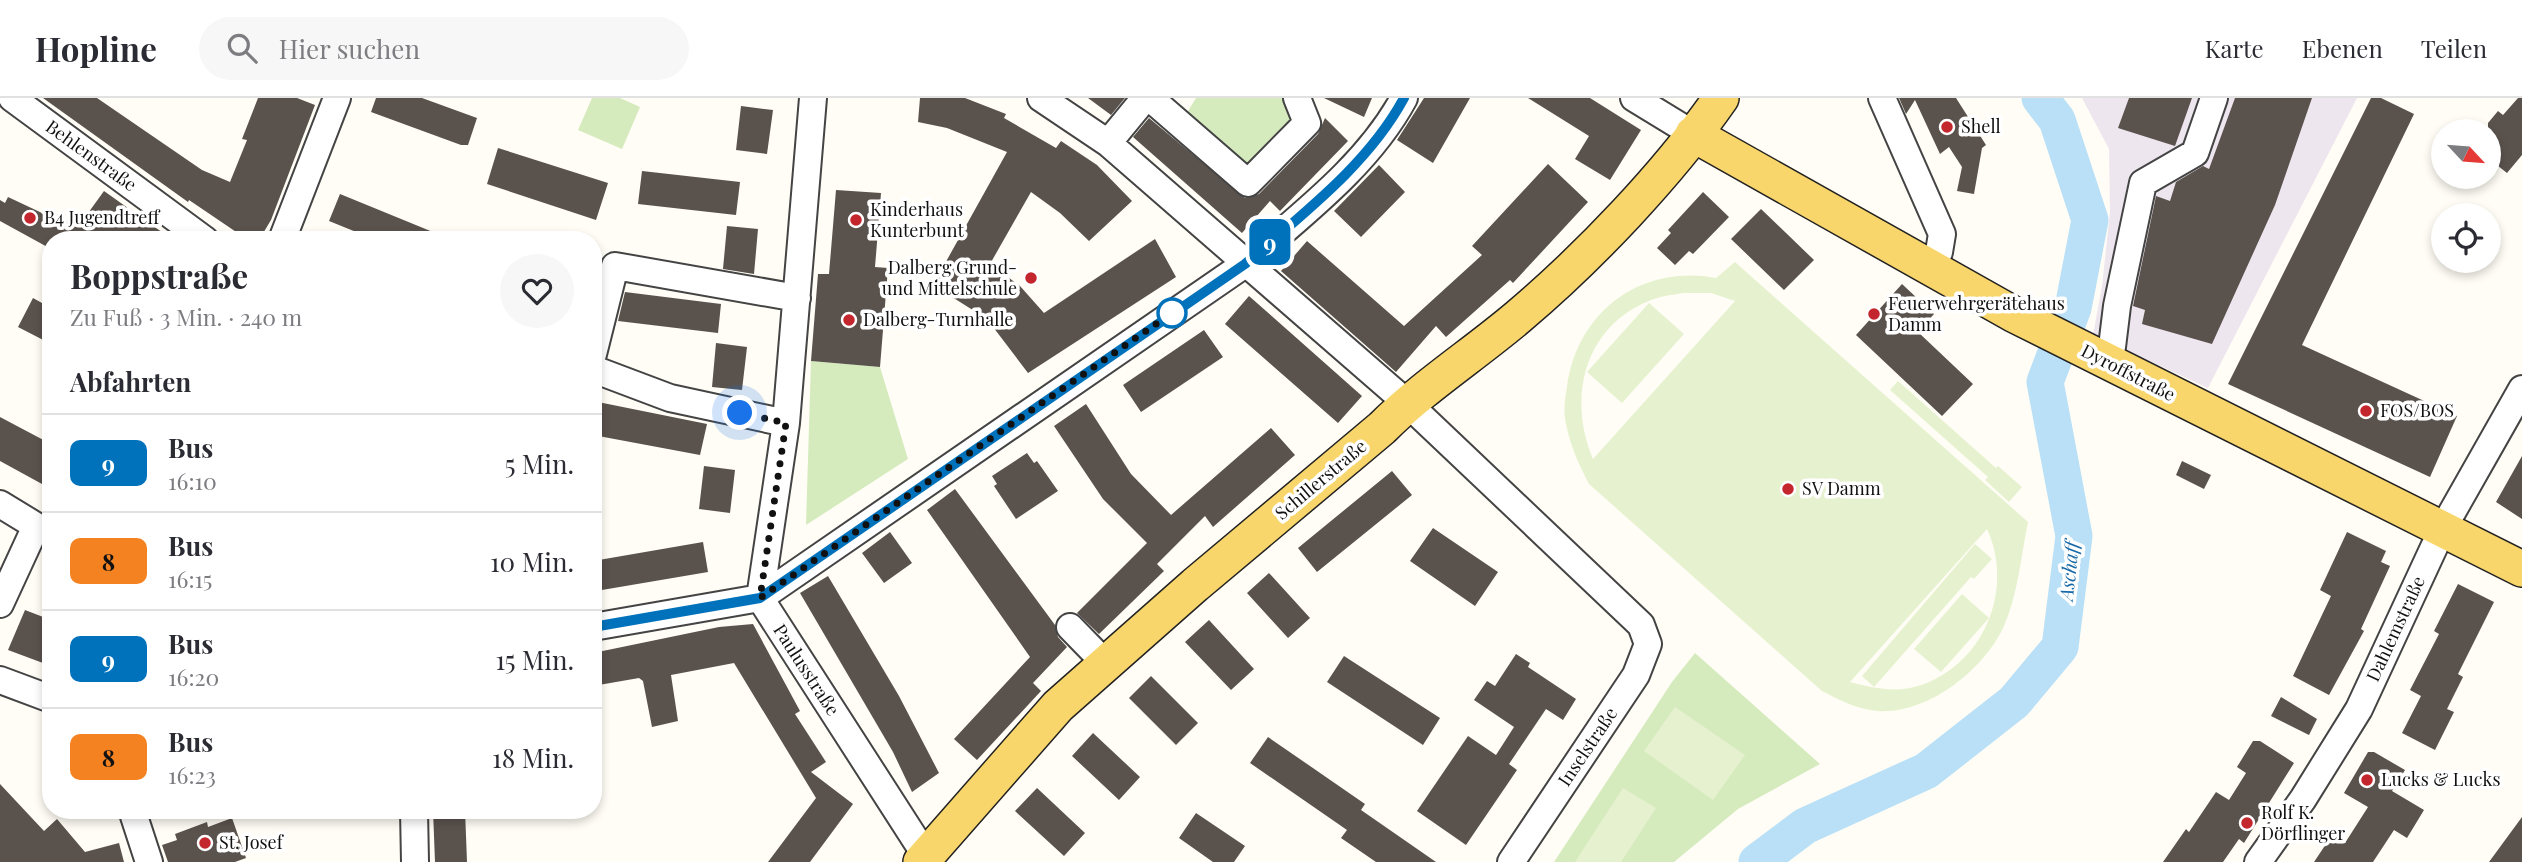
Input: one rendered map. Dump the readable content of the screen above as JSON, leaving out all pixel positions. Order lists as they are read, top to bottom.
{
  "streets": {
    "main road": ["Dyroffstraße", "Schillerstraße"],
    "street": [
      "Behlenstraße",
      "Dahlemstraße",
      "Paulusstraße",
      "Inselstraße"
    ]
  },
  "crossings": [
    ["Dyroffstraße", "Schillerstraße"],
    ["Dyroffstraße", "Dahlemstraße"],
    ["Schillerstraße", "Paulusstraße"],
    ["Schillerstraße", "Inselstraße"]
  ],
  "water": ["Aschaff"],
  "places": [
    "Shell",
    "B4 Jugendtreff",
    "Kinderhaus Kunterbunt",
    "Dalberg Grund- und Mittelschule",
    "Feuerwehrgerätehaus Damm",
    "Dalberg-Turnhalle",
    "FOS/BOS",
    "SV Damm",
    "Lucks & Lucks",
    "Rolf K. Dörflinger",
    "St. Josef"
  ],
  "lines": ["bus line 9"],
  "north": "bottom right",
  "page": {
    "header": "Hopline",
    "search": "Hier suchen",
    "nav": ["Karte", "Ebenen", "Teilen"],
    "on_map": "9",
    "heading": [
      ["Boppstraße", "Zu Fuß · 3 Min. · 240 m"],
      "Abfahrten"
    ],
    "list": [
      {
        "mark": "9",
        "name": "Bus",
        "note": "16:10",
        "value": "5 Min."
      },
      {
        "mark": "8",
        "name": "Bus",
        "note": "16:15",
        "value": "10 Min."
      },
      {
        "mark": "9",
        "name": "Bus",
        "note": "16:20",
        "value": "15 Min."
      },
      {
        "mark": "8",
        "name": "Bus",
        "note": "16:23",
        "value": "18 Min."
      }
    ]
  }
}
